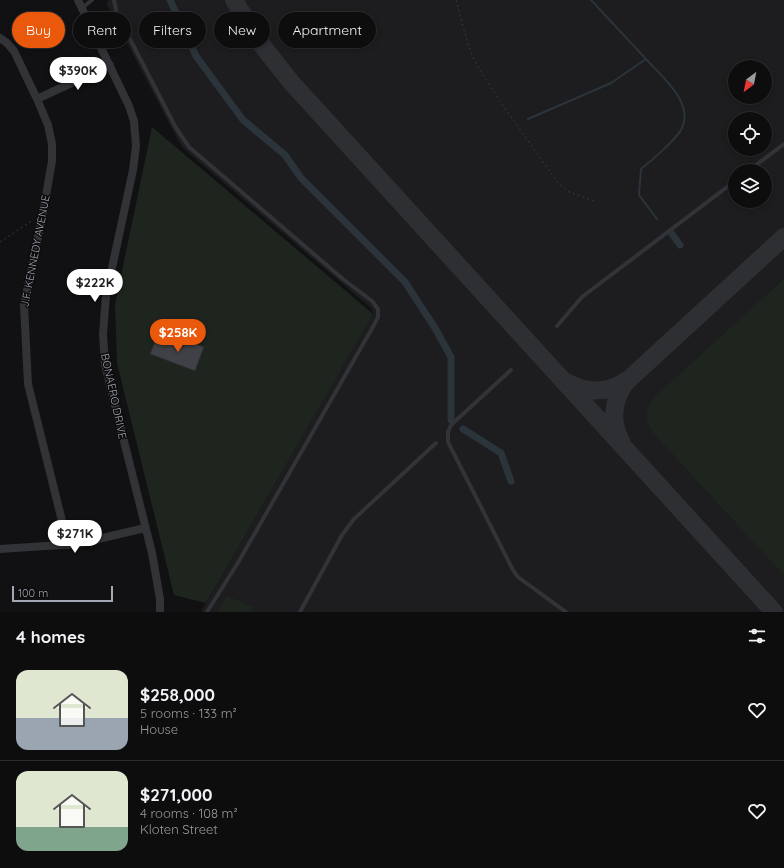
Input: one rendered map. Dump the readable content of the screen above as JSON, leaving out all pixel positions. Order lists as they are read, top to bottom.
{
  "streets": {
    "street": ["J.F. KENNEDY AVENUE", "BONAERO DRIVE"]
  },
  "scale_bar": "100 m",
  "north": "bottom left",
  "page": {
    "chip": [
      "Buy",
      "Rent",
      "Filters",
      "New",
      "Apartment"
    ],
    "price": [
      "$390K",
      "$222K",
      "$258K",
      "$271K"
    ],
    "scale": "100 m",
    "heading": "4 homes",
    "list": [
      {
        "name": "$258,000",
        "note": "5 rooms · 133 m² · House"
      },
      {
        "name": "$271,000",
        "note": "4 rooms · 108 m² · Kloten Street"
      }
    ]
  }
}
